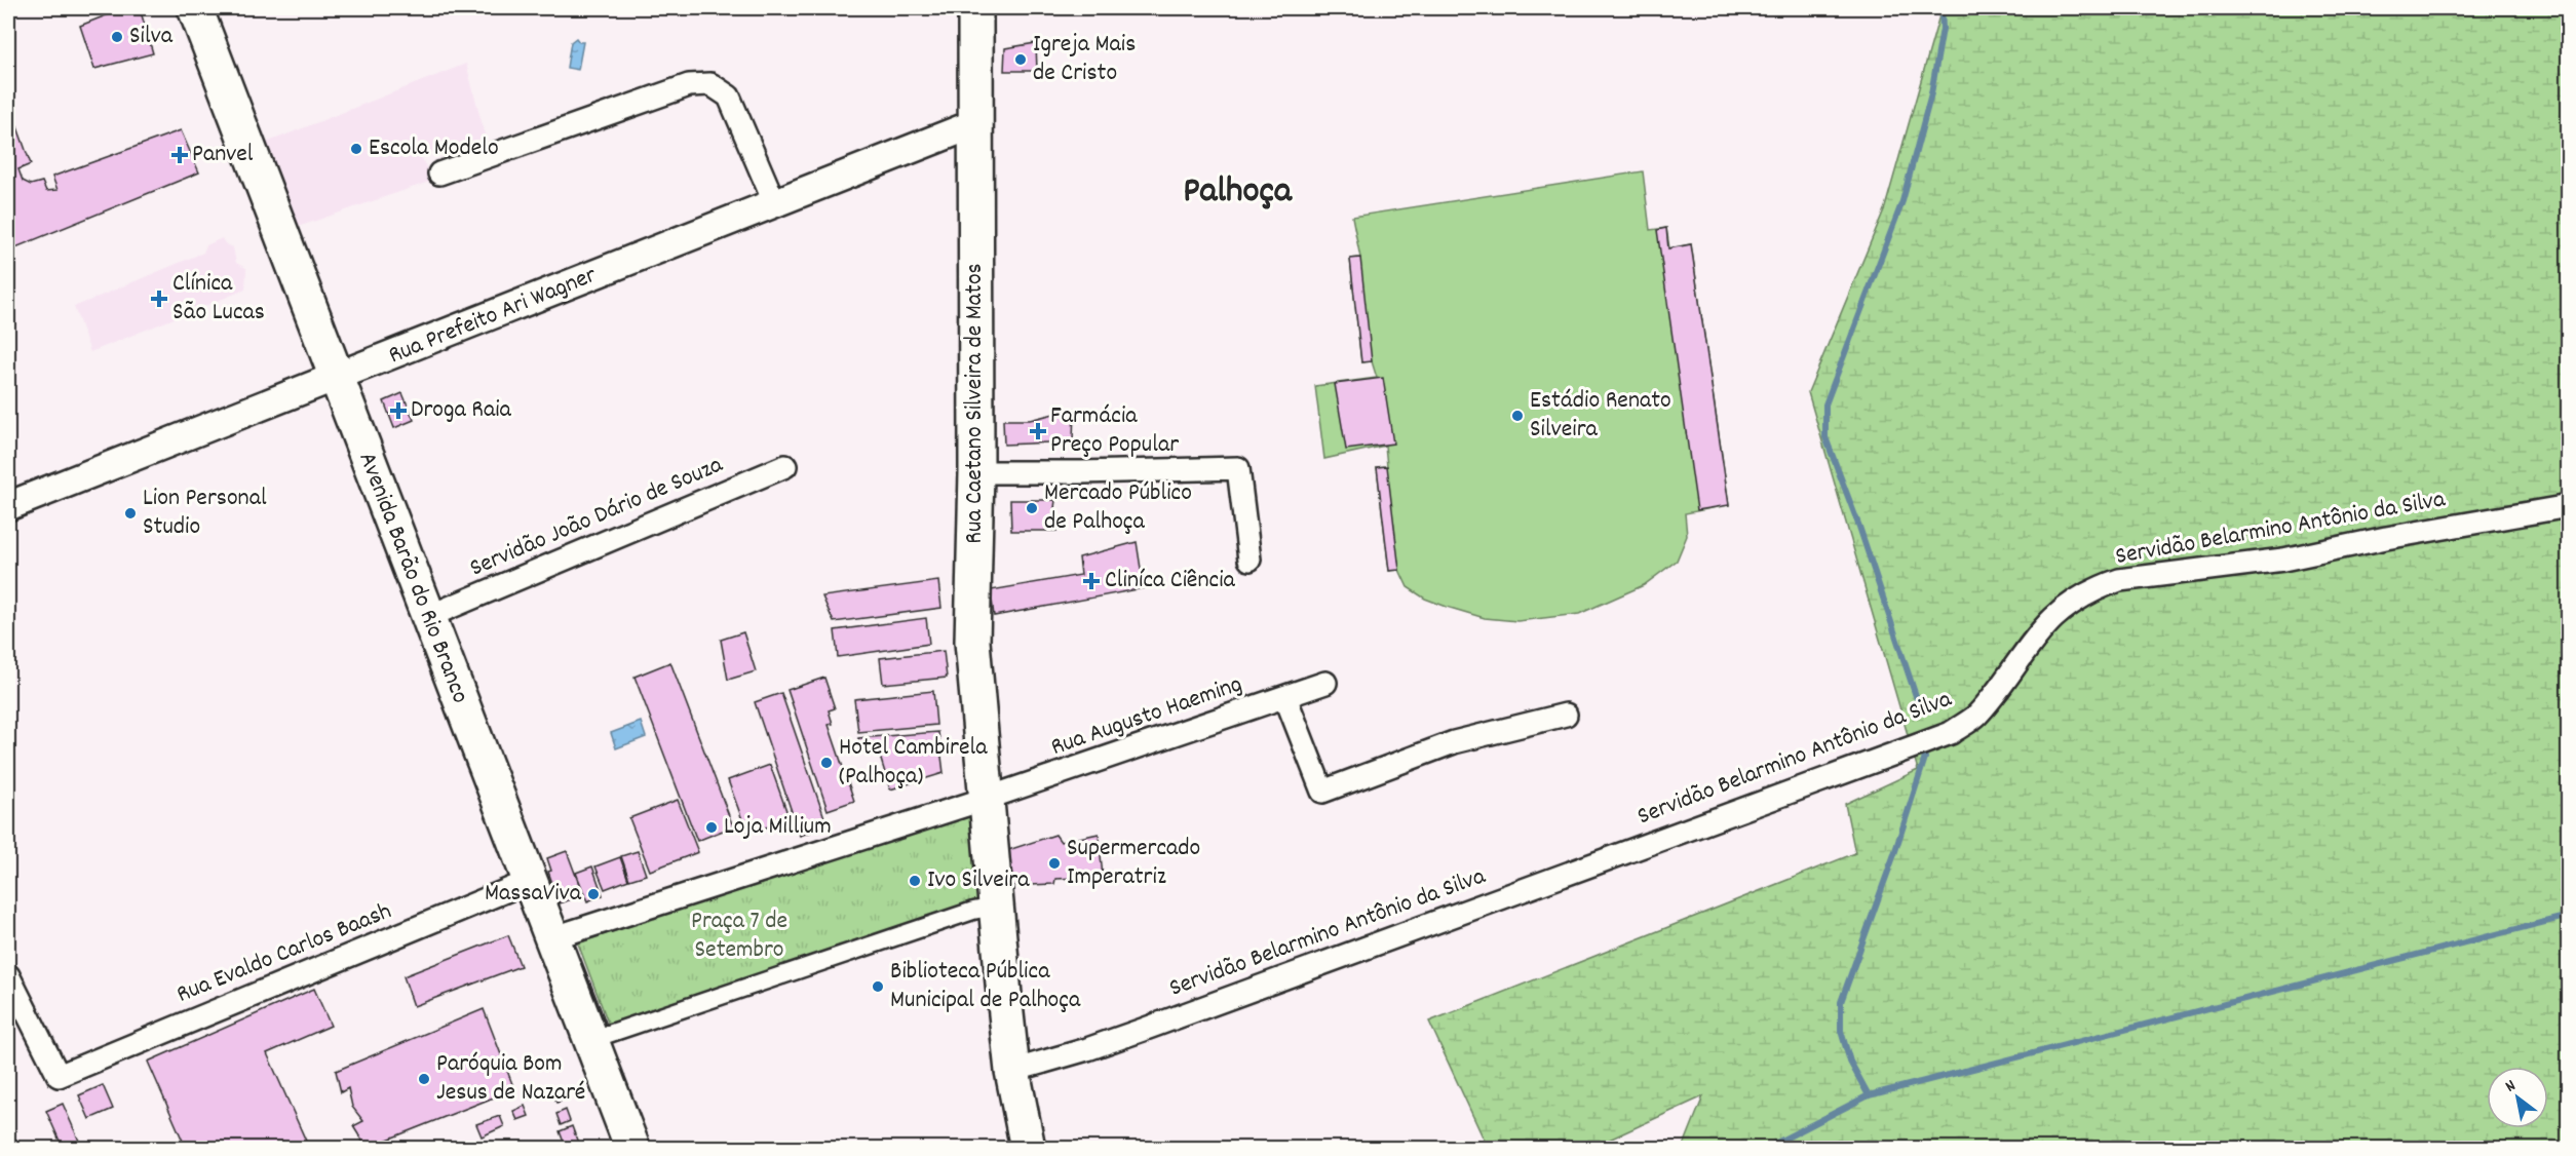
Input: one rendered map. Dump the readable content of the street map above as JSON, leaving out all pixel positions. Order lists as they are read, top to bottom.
{
  "streets": {
    "main road": ["Rua Caetano Silveira de Matos", "Avenida Barão do Rio Branco"],
    "street": [
      "Rua Prefeito Ari Wagner",
      "Servidão João Dário de Souza",
      "Servidão Belarmino Antônio da Silva",
      "Rua Augusto Haeming",
      "Rua Evaldo Carlos Baash"
    ]
  },
  "crossings": [
    ["Rua Prefeito Ari Wagner", "Rua Caetano Silveira de Matos"],
    ["Rua Prefeito Ari Wagner", "Avenida Barão do Rio Branco"],
    ["Rua Caetano Silveira de Matos", "Servidão Belarmino Antônio da Silva"],
    ["Rua Caetano Silveira de Matos", "Rua Augusto Haeming"],
    ["Servidão João Dário de Souza", "Avenida Barão do Rio Branco"],
    ["Avenida Barão do Rio Branco", "Rua Evaldo Carlos Baash"]
  ],
  "districts": ["Palhoça"],
  "parks": ["Praça 7 de Setembro"],
  "places": {
    "other": [
      "Silva",
      "Igreja Mais de Cristo",
      "Escola Modelo",
      "Estádio Renato Silveira",
      "Mercado Público de Palhoça",
      "Lion Personal Studio",
      "Hotel Cambirela (Palhoça)",
      "Loja Millium",
      "Supermercado Imperatriz",
      "Ivo Silveira",
      "MassaViva",
      "Biblioteca Pública Municipal de Palhoça",
      "Paróquia Bom Jesus de Nazaré"
    ],
    "health": [
      "Panvel",
      "Clínica São Lucas",
      "Droga Raia",
      "Farmácia Preço Popular",
      "Cliníca Ciência"
    ]
  },
  "north": "top left"
}
